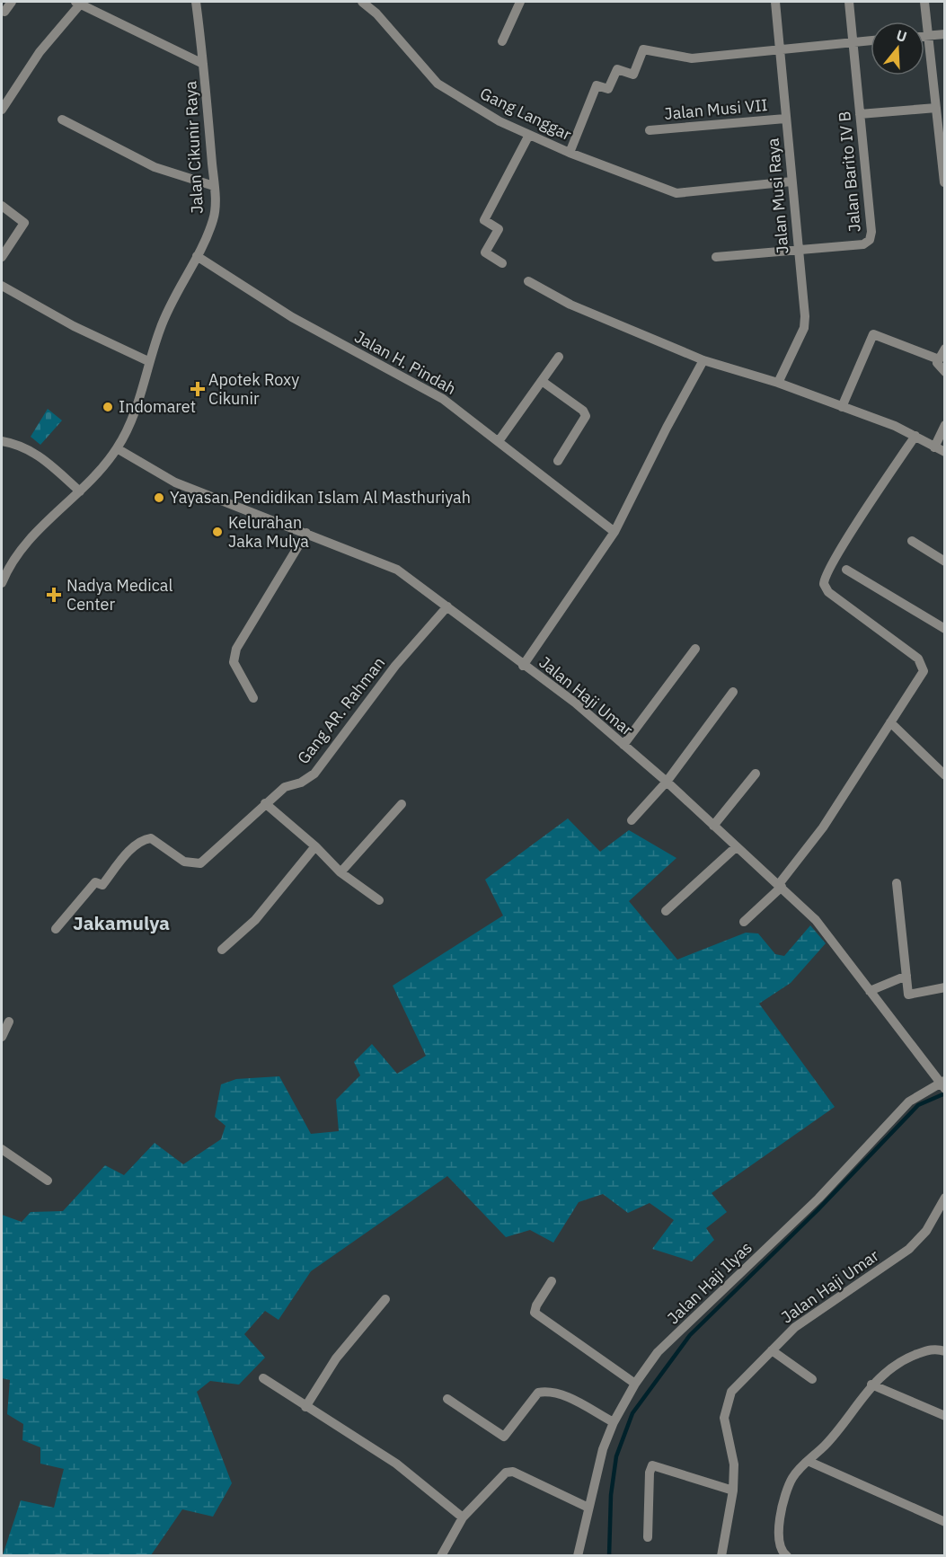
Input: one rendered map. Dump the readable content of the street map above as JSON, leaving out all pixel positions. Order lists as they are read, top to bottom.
{
  "streets": {
    "street": [
      "Jalan Musi VII",
      "Gang Langgar",
      "Jalan Cikunir Raya",
      "Jalan Barito IV B",
      "Jalan Musi Raya",
      "Jalan H. Pindah",
      "Jalan Haji Umar",
      "Gang AR. Rahman",
      "Jalan Haji Ilyas"
    ]
  },
  "crossings": [
    ["Jalan Musi VII", "Jalan Musi Raya"],
    ["Gang Langgar", "Jalan Musi Raya"],
    ["Jalan Cikunir Raya", "Jalan H. Pindah"],
    ["Jalan Cikunir Raya", "Jalan Haji Umar"],
    ["Jalan Barito IV B", "Jalan Musi Raya"],
    ["Jalan Haji Umar", "Gang AR. Rahman"],
    ["Jalan Haji Umar", "Jalan Haji Ilyas"]
  ],
  "districts": ["Jakamulya"],
  "places": {
    "health": ["Apotek Roxy Cikunir", "Nadya Medical Center"],
    "other": ["Indomaret", "Yayasan Pendidikan Islam Al Masthuriyah", "Kelurahan Jaka Mulya"]
  },
  "north": "top"
}
